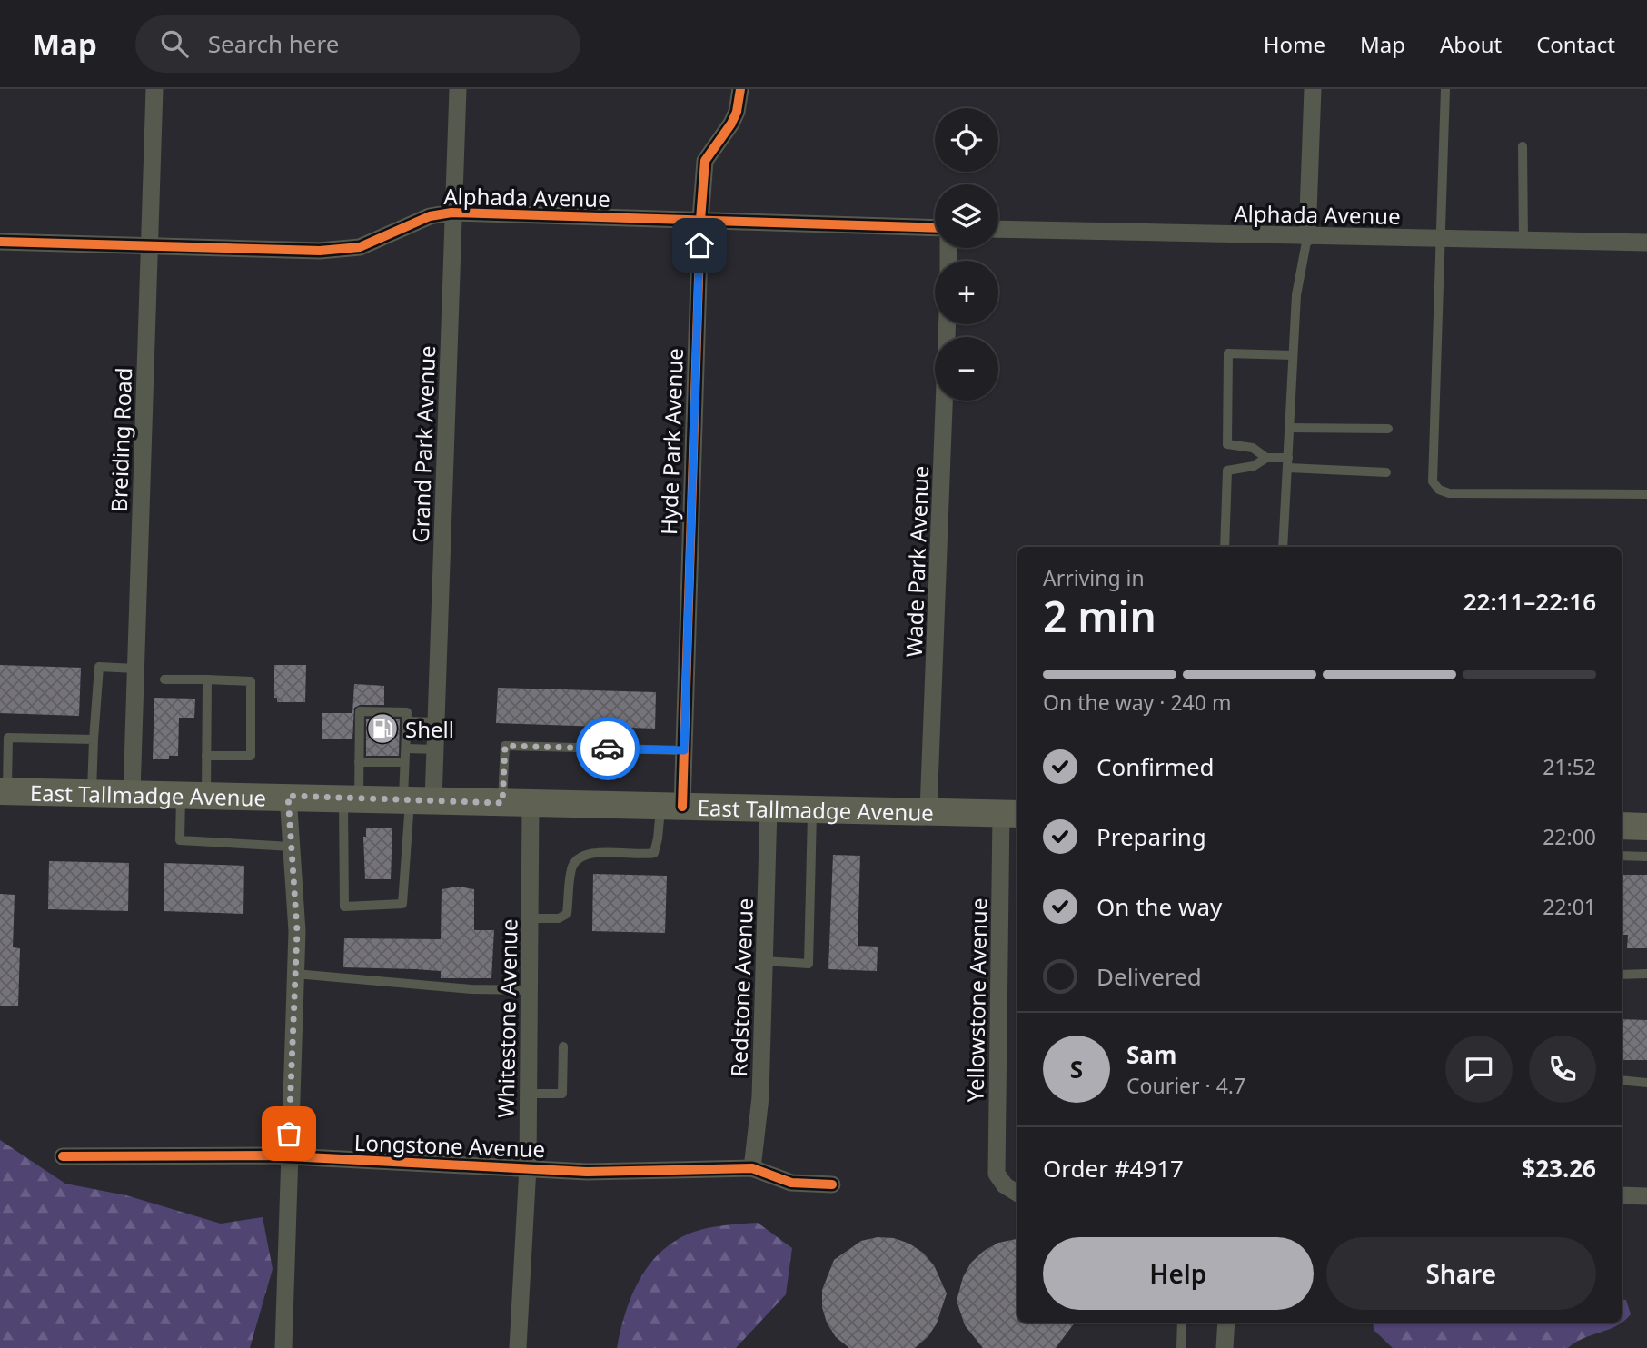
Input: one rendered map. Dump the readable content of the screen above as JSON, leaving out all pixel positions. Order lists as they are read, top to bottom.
{
  "streets": {
    "main road": ["East Tallmadge Avenue"],
    "street": [
      "Alphada Avenue",
      "Breiding Road",
      "Hyde Park Avenue",
      "Grand Park Avenue",
      "Wade Park Avenue",
      "Redstone Avenue",
      "Yellowstone Avenue",
      "Whitestone Avenue",
      "Longstone Avenue"
    ]
  },
  "crossings": [
    ["Alphada Avenue", "Breiding Road"],
    ["Alphada Avenue", "Hyde Park Avenue"],
    ["Alphada Avenue", "Grand Park Avenue"],
    ["Breiding Road", "East Tallmadge Avenue"],
    ["Hyde Park Avenue", "East Tallmadge Avenue"],
    ["Grand Park Avenue", "East Tallmadge Avenue"],
    ["Wade Park Avenue", "East Tallmadge Avenue"],
    ["East Tallmadge Avenue", "Redstone Avenue"],
    ["East Tallmadge Avenue", "Yellowstone Avenue"],
    ["East Tallmadge Avenue", "Whitestone Avenue"],
    ["Redstone Avenue", "Longstone Avenue"],
    ["Whitestone Avenue", "Longstone Avenue"]
  ],
  "places": {
    "fuel station": ["Shell"]
  },
  "page": {
    "header": "Map",
    "search": "Search here",
    "nav": [
      "Home",
      "Map",
      "About",
      "Contact"
    ],
    "map_buttons": ["+", "−"],
    "heading": ["2 min", "Arriving in", "22:11–22:16"],
    "panel": [
      "Sam",
      "Courier · 4.7",
      "Order #4917",
      "$23.26"
    ],
    "bar": "On the way · 240 m",
    "list": [
      ["Confirmed", "21:52"],
      ["Preparing", "22:00"],
      ["On the way", "22:01"],
      "Delivered"
    ],
    "round": "S",
    "buttons": ["Help", "Share"]
  }
}
